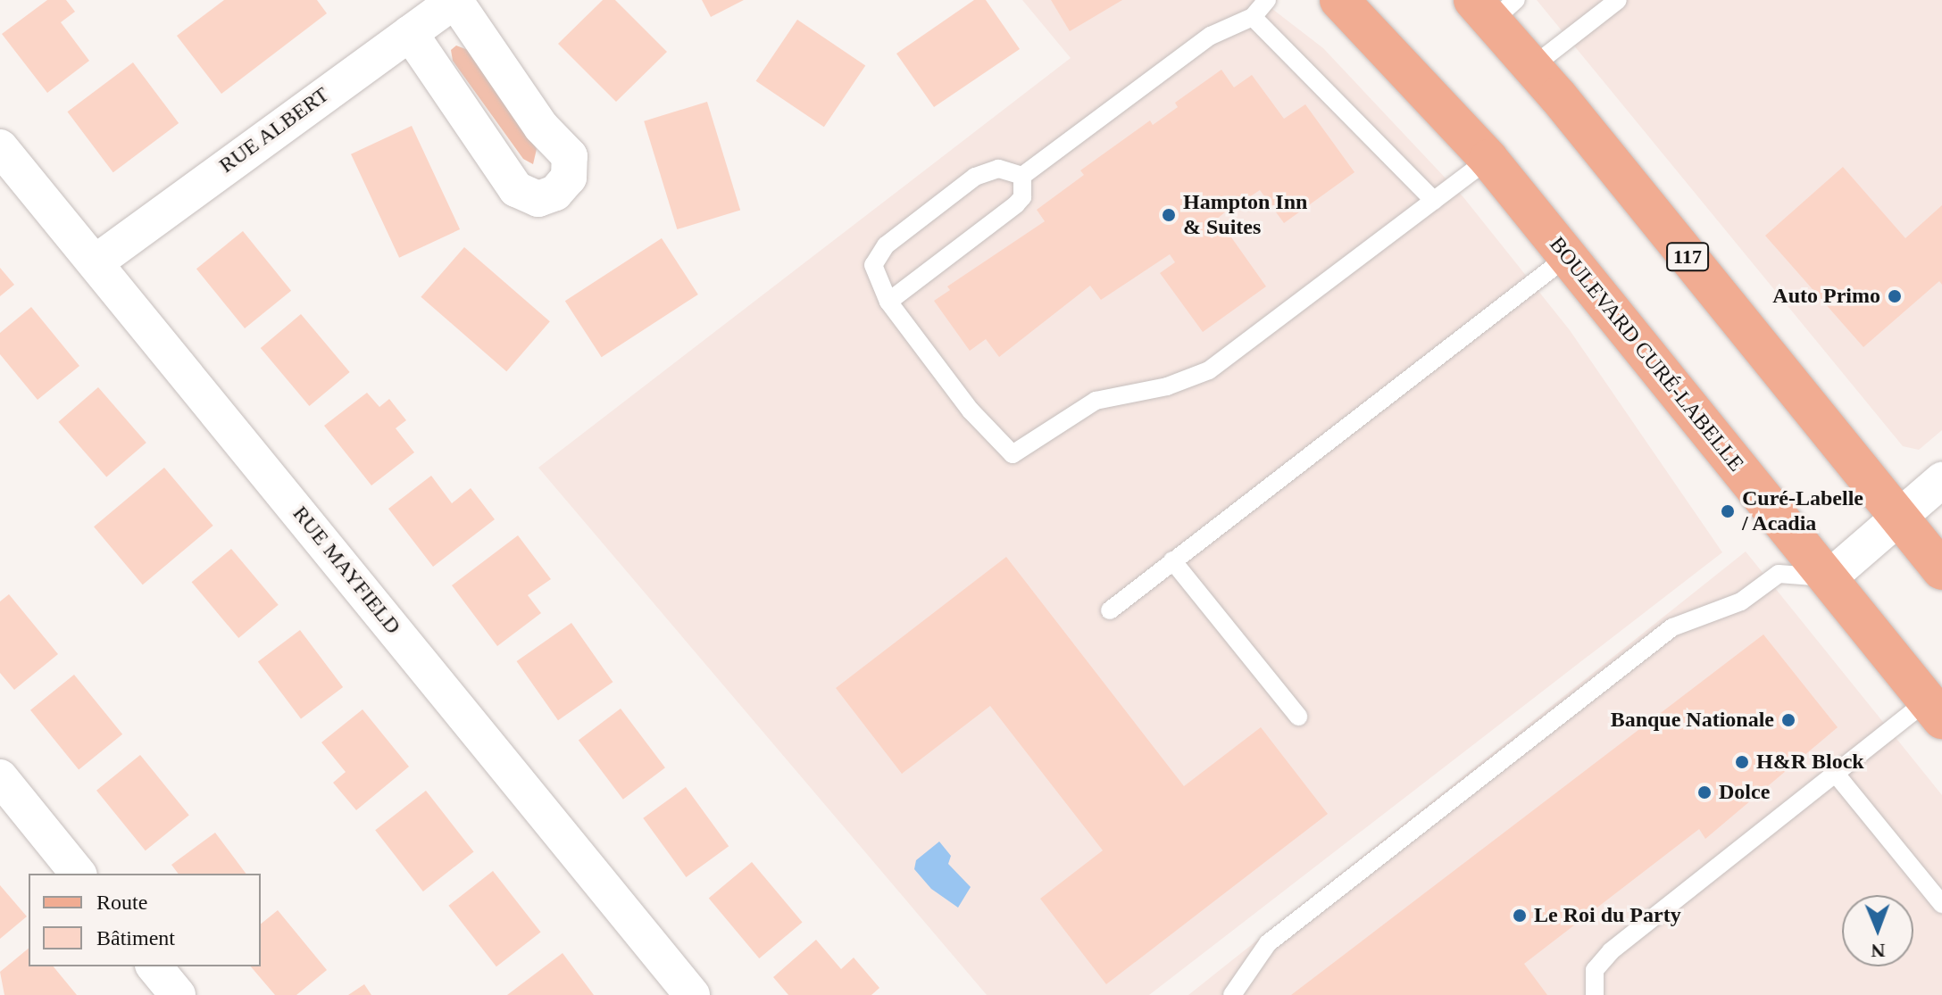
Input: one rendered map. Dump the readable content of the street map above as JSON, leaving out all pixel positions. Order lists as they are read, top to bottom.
{
  "streets": {
    "main road": ["117", "BOULEVARD CURÉ-LABELLE"],
    "street": ["RUE ALBERT", "RUE MAYFIELD"]
  },
  "crossings": [
    ["RUE ALBERT", "RUE MAYFIELD"]
  ],
  "places": [
    "Hampton Inn & Suites",
    "Auto Primo",
    "Curé-Labelle / Acadia",
    "Banque Nationale",
    "H&R Block",
    "Dolce",
    "Le Roi du Party"
  ],
  "legend": ["Route", "Bâtiment"],
  "north": "bottom"
}
